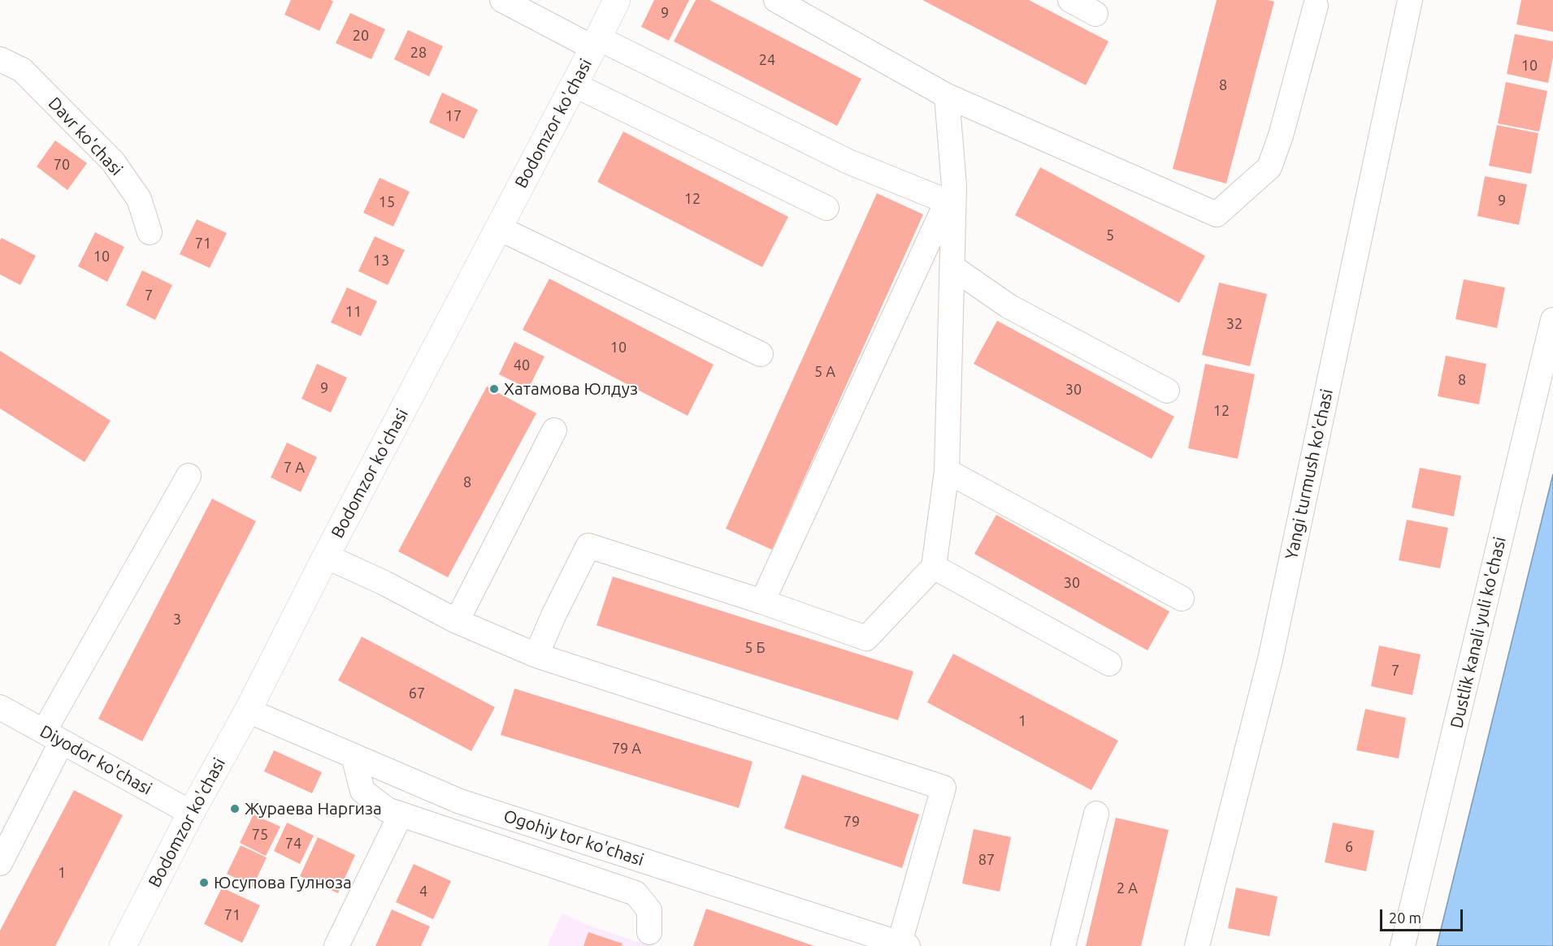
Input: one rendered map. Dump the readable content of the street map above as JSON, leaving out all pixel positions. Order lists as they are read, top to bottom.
{
  "streets": {
    "street": [
      "Bodomzor ko'chasi",
      "Davr ko'chasi",
      "Yangi turmush ko'chasi",
      "Dustlik kanali yuli ko'chasi",
      "Diyodor ko'chasi",
      "Ogohiy tor ko'chasi"
    ]
  },
  "crossings": [
    ["Bodomzor ko'chasi", "Diyodor ko'chasi"],
    ["Bodomzor ko'chasi", "Ogohiy tor ko'chasi"]
  ],
  "places": ["Хатамова Юлдуз", "Жураева Наргиза", "Юсупова Гулноза"],
  "house_numbers": [
    "9",
    "20",
    "28",
    "24",
    "10",
    "8",
    "17",
    "70",
    "12",
    "9",
    "15",
    "5",
    "71",
    "10",
    "13",
    "7",
    "11",
    "32",
    "10",
    "40",
    "5 А",
    "8",
    "9",
    "30",
    "12",
    "7 А",
    "8",
    "30",
    "3",
    "5 Б",
    "7",
    "67",
    "1",
    "79 А",
    "79",
    "75",
    "74",
    "6",
    "87",
    "1",
    "2 А",
    "4",
    "71"
  ],
  "scale_bar": "20 m"
}
